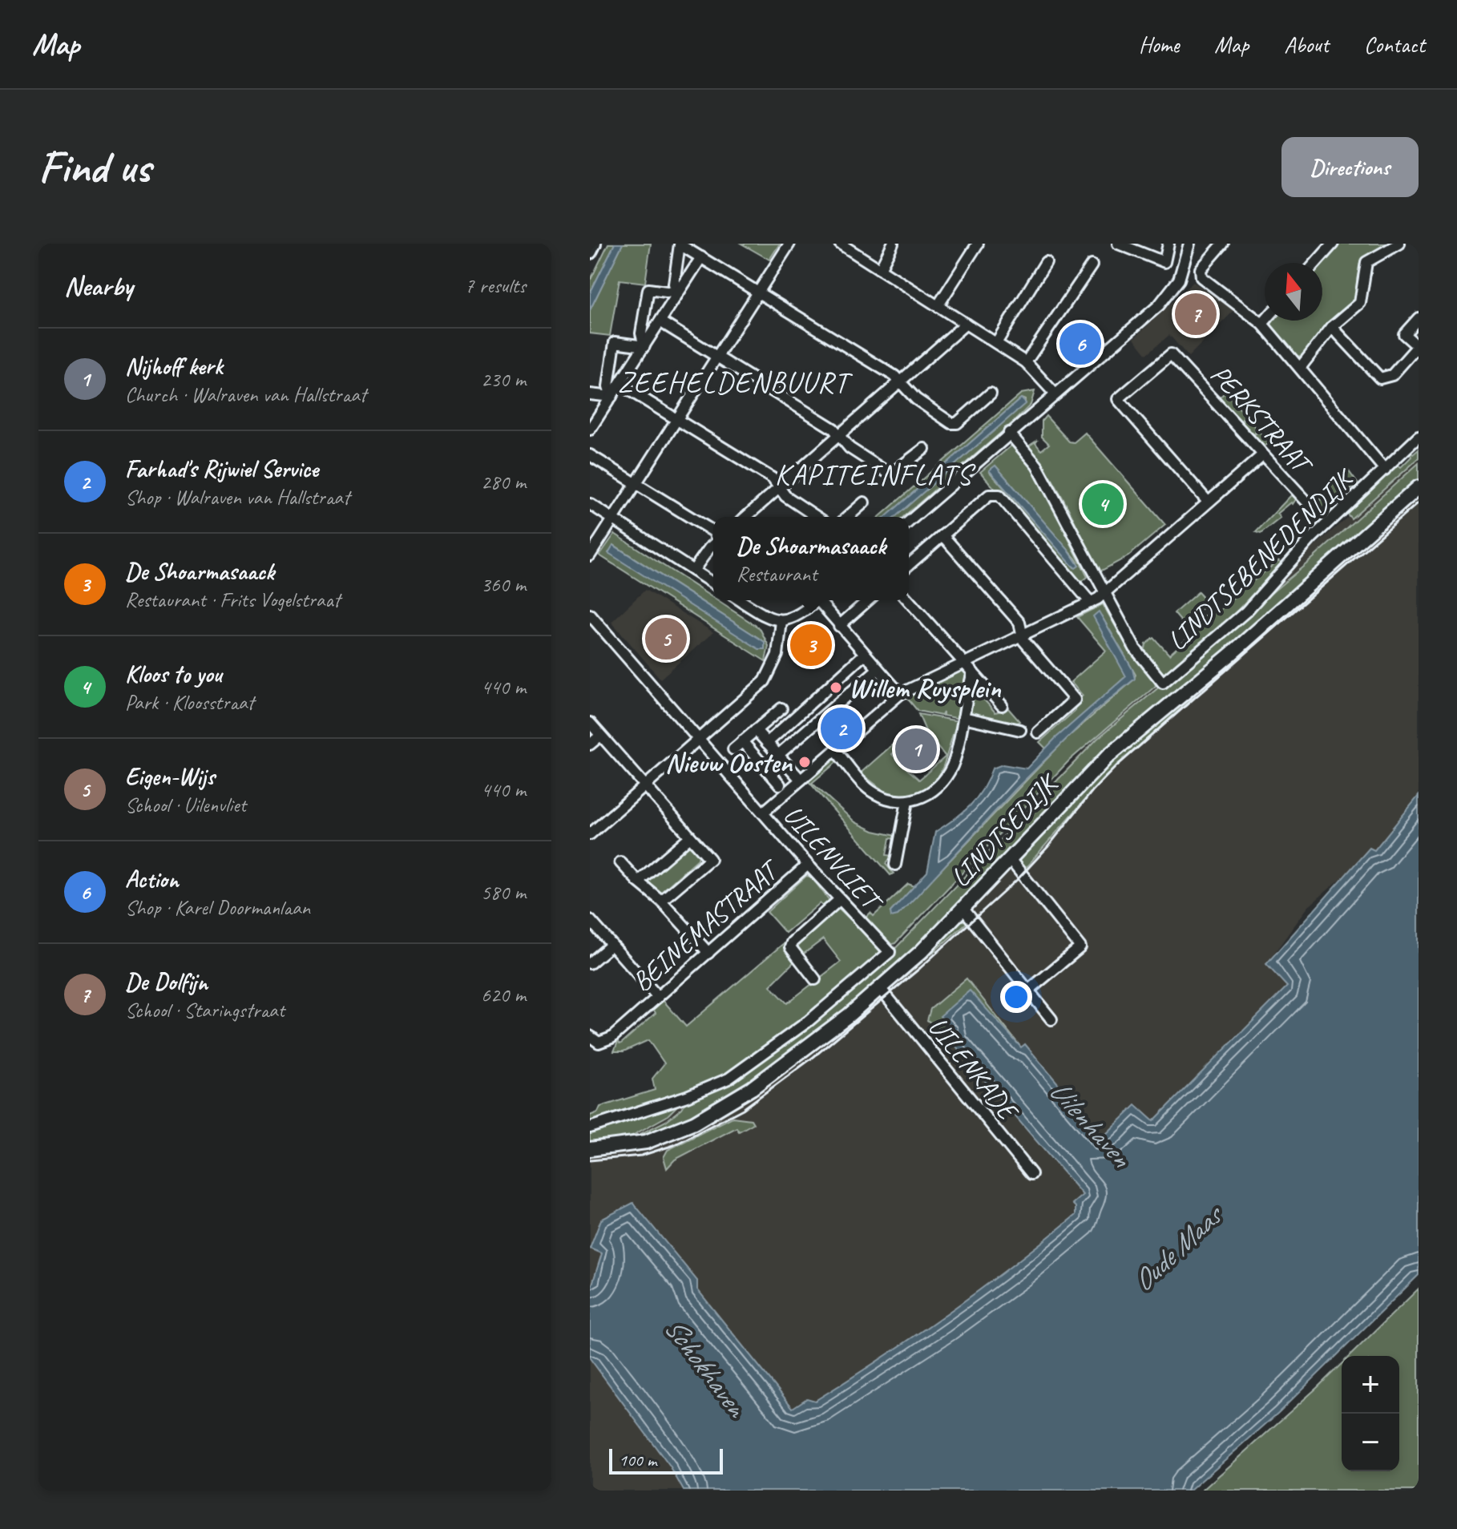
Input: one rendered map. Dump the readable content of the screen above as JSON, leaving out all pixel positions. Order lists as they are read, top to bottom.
{
  "streets": {
    "main road": ["LINDTSEDIJK"],
    "street": [
      "PERKSTRAAT",
      "LINDTSEBENEDENDIJK",
      "UILENVLIET",
      "BEINEMASTRAAT",
      "UILENKADE"
    ]
  },
  "crossings": [
    ["LINDTSEDIJK", "UILENKADE"],
    ["UILENVLIET", "BEINEMASTRAAT"]
  ],
  "districts": ["ZEEHELDENBUURT", "KAPITEINFLATS"],
  "water": ["Uilenhaven", "Oude Maas", "Schokhaven"],
  "places": ["Willem Ruysplein", "Nieuw Oosten"],
  "scale_bar": "100 m",
  "north": "top",
  "page": {
    "header": "Map",
    "nav": [
      "Home",
      "Map",
      "About",
      "Contact"
    ],
    "buttons": "Directions",
    "title": "Find us",
    "heading": ["Nearby", "7 results"],
    "pins": [
      "7",
      "6",
      "4",
      "5",
      "3",
      "2",
      "1"
    ],
    "list": [
      {
        "mark": "1",
        "name": "Nijhoff kerk",
        "note": "Church · Walraven van Hallstraat",
        "value": "230 m"
      },
      {
        "mark": "2",
        "name": "Farhad's Rijwiel Service",
        "note": "Shop · Walraven van Hallstraat",
        "value": "280 m"
      },
      {
        "mark": "3",
        "name": "De Shoarmasaack",
        "note": "Restaurant · Frits Vogelstraat",
        "value": "360 m"
      },
      {
        "mark": "4",
        "name": "Kloos to you",
        "note": "Park · Kloosstraat",
        "value": "440 m"
      },
      {
        "mark": "5",
        "name": "Eigen-Wijs",
        "note": "School · Uilenvliet",
        "value": "440 m"
      },
      {
        "mark": "6",
        "name": "Action",
        "note": "Shop · Karel Doormanlaan",
        "value": "580 m"
      },
      {
        "mark": "7",
        "name": "De Dolfijn",
        "note": "School · Staringstraat",
        "value": "620 m"
      }
    ],
    "popup": ["De Shoarmasaack", "Restaurant"],
    "map_buttons": ["+", "−"],
    "scale": "100 m"
  }
}
